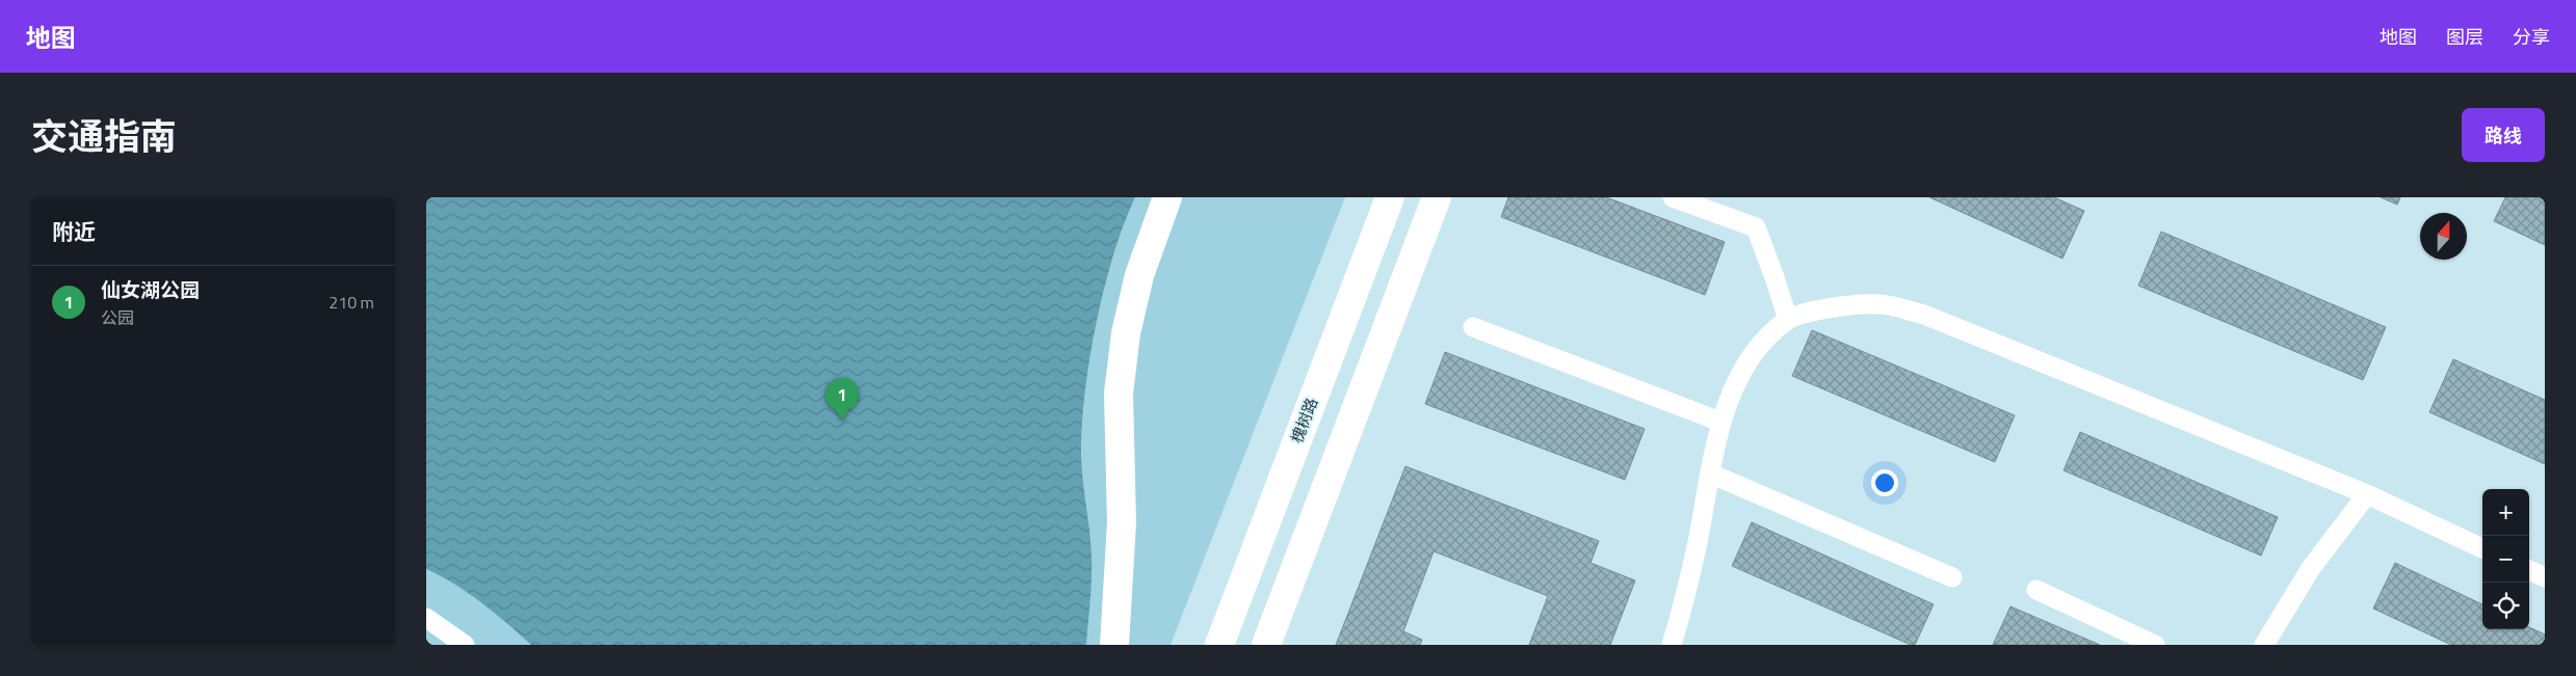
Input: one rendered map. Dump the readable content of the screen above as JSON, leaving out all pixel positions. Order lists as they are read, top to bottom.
{
  "streets": {
    "street": ["槐树路"]
  },
  "north": "top",
  "page": {
    "header": "地图",
    "nav": ["地图", "图层", "分享"],
    "title": "交通指南",
    "buttons": "路线",
    "heading": "附近",
    "list": [
      {
        "mark": "1",
        "name": "仙女湖公园",
        "note": "公园",
        "value": "210 m"
      }
    ],
    "pins": "1",
    "map_buttons": ["+", "−"]
  }
}
